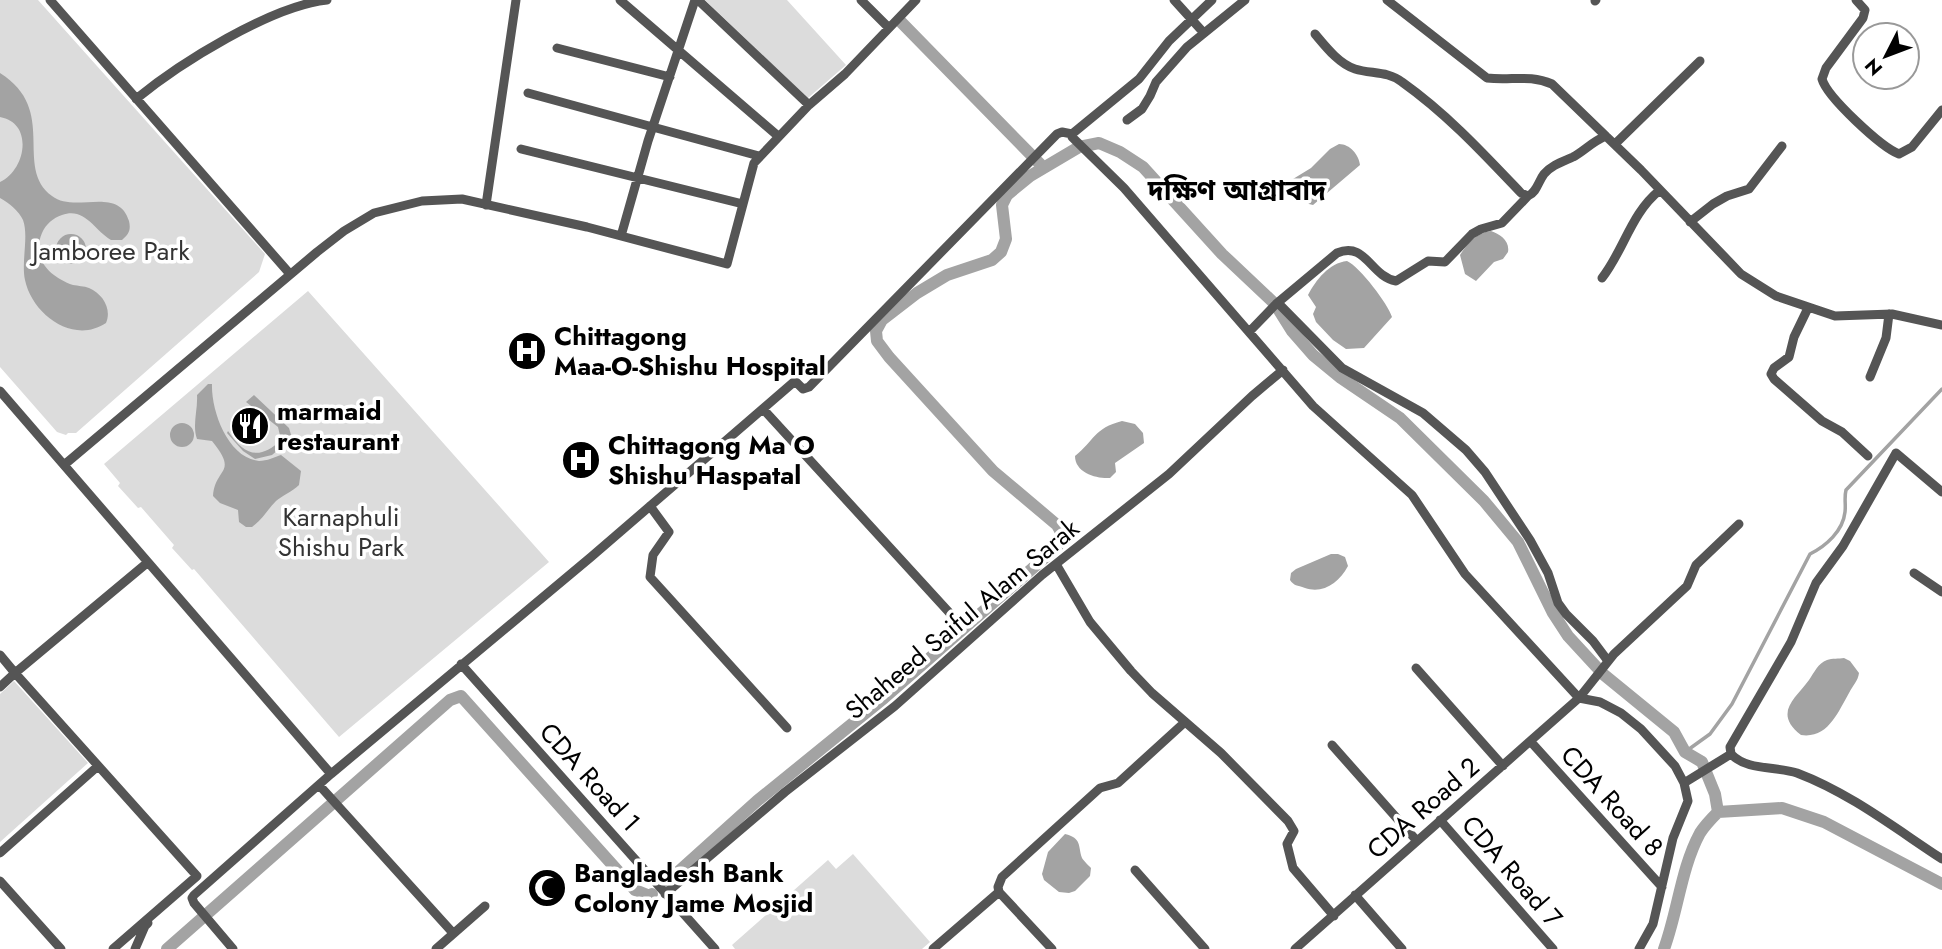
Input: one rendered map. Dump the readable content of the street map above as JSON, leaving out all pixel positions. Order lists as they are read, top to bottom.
{
  "streets": {
    "street": [
      "Shaheed Saiful Alam Sarak",
      "CDA Road 1",
      "CDA Road 8",
      "CDA Road 2",
      "CDA Road 7"
    ]
  },
  "crossings": [
    ["Shaheed Saiful Alam Sarak", "CDA Road 1"],
    ["CDA Road 8", "CDA Road 2"],
    ["CDA Road 2", "CDA Road 7"]
  ],
  "districts": ["দক্ষিণ আগ্রাবাদ"],
  "parks": ["Jamboree Park", "Karnaphuli Shishu Park"],
  "places": {
    "hospital": ["Chittagong Maa-O-Shishu Hospital", "Chittagong Ma O Shishu Haspatal"],
    "restaurant": ["marmaid restaurant"],
    "mosque": ["Bangladesh Bank Colony Jame Mosjid"]
  },
  "north": "bottom left"
}
